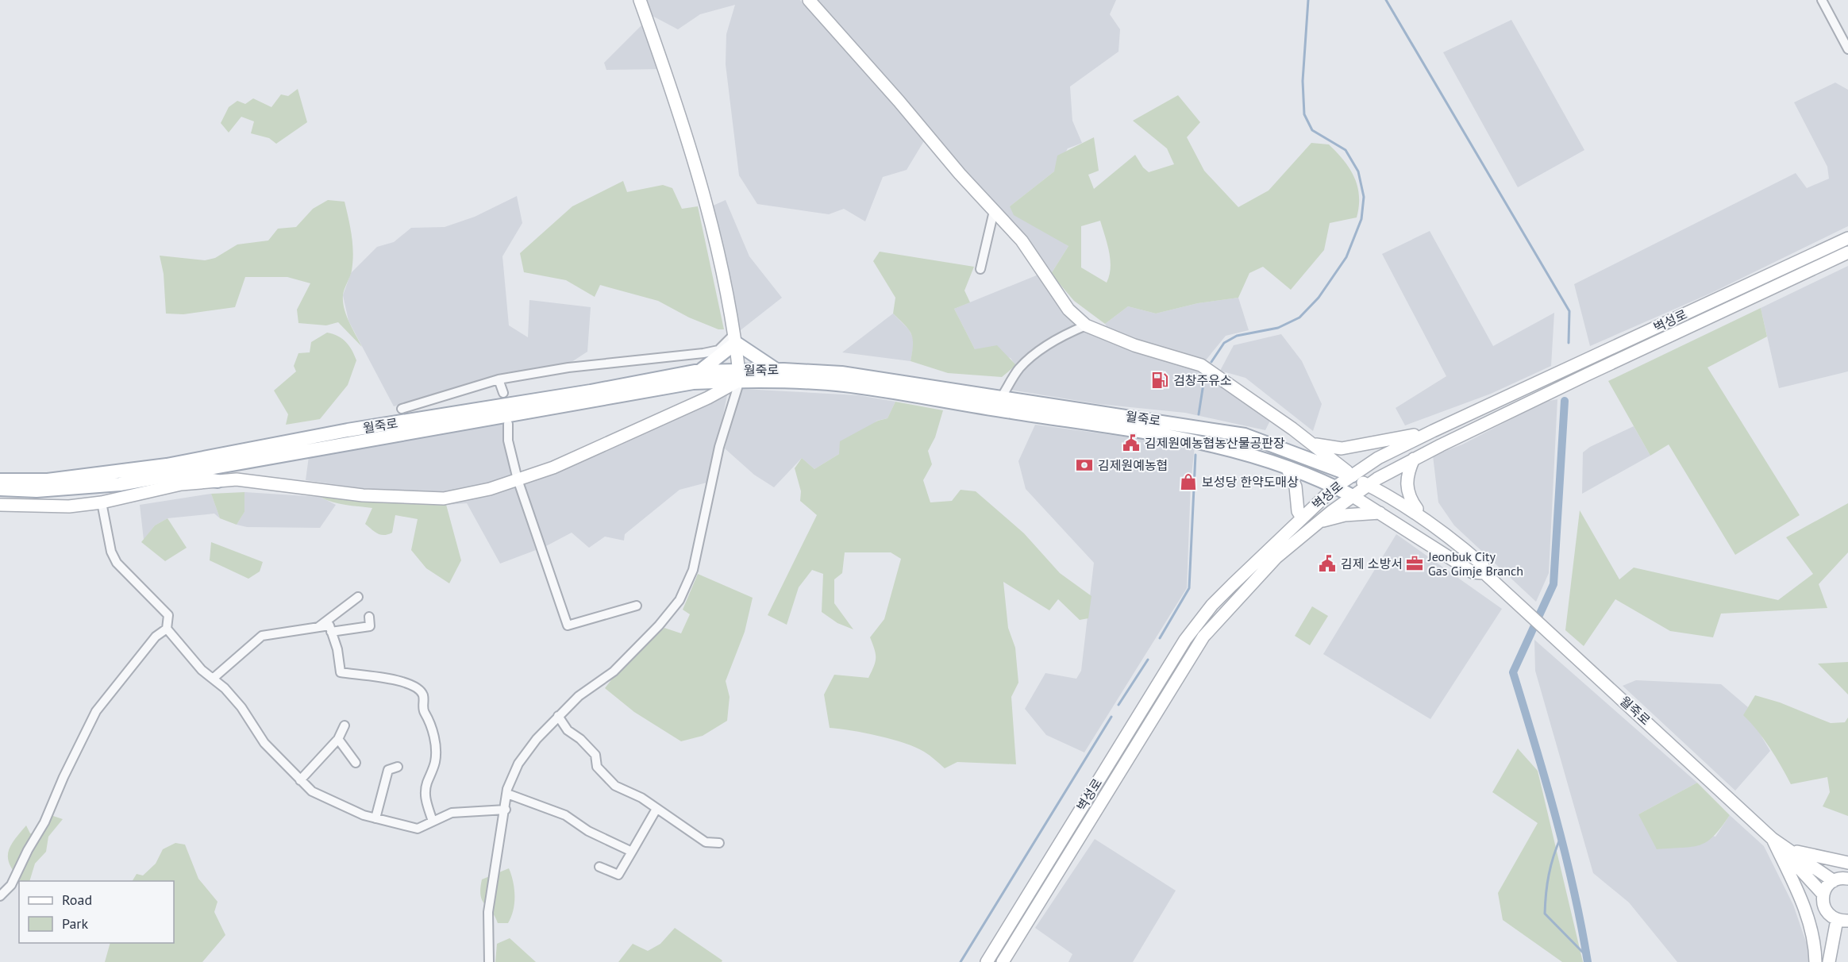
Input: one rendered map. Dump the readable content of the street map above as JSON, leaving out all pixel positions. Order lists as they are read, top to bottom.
{
  "streets": {
    "main road": ["월죽로"],
    "street": ["벽성로"]
  },
  "crossings": [
    ["벽성로", "월죽로"]
  ],
  "places": {
    "fuel station": ["검창주유소"],
    "public building": ["김제원예농협농산물공판장", "김제 소방서"],
    "bank": ["김제원예농협"],
    "shop": ["보성당 한약도매상"],
    "office": ["Jeonbuk City Gas Gimje Branch"]
  },
  "legend": ["Road", "Park"]
}
